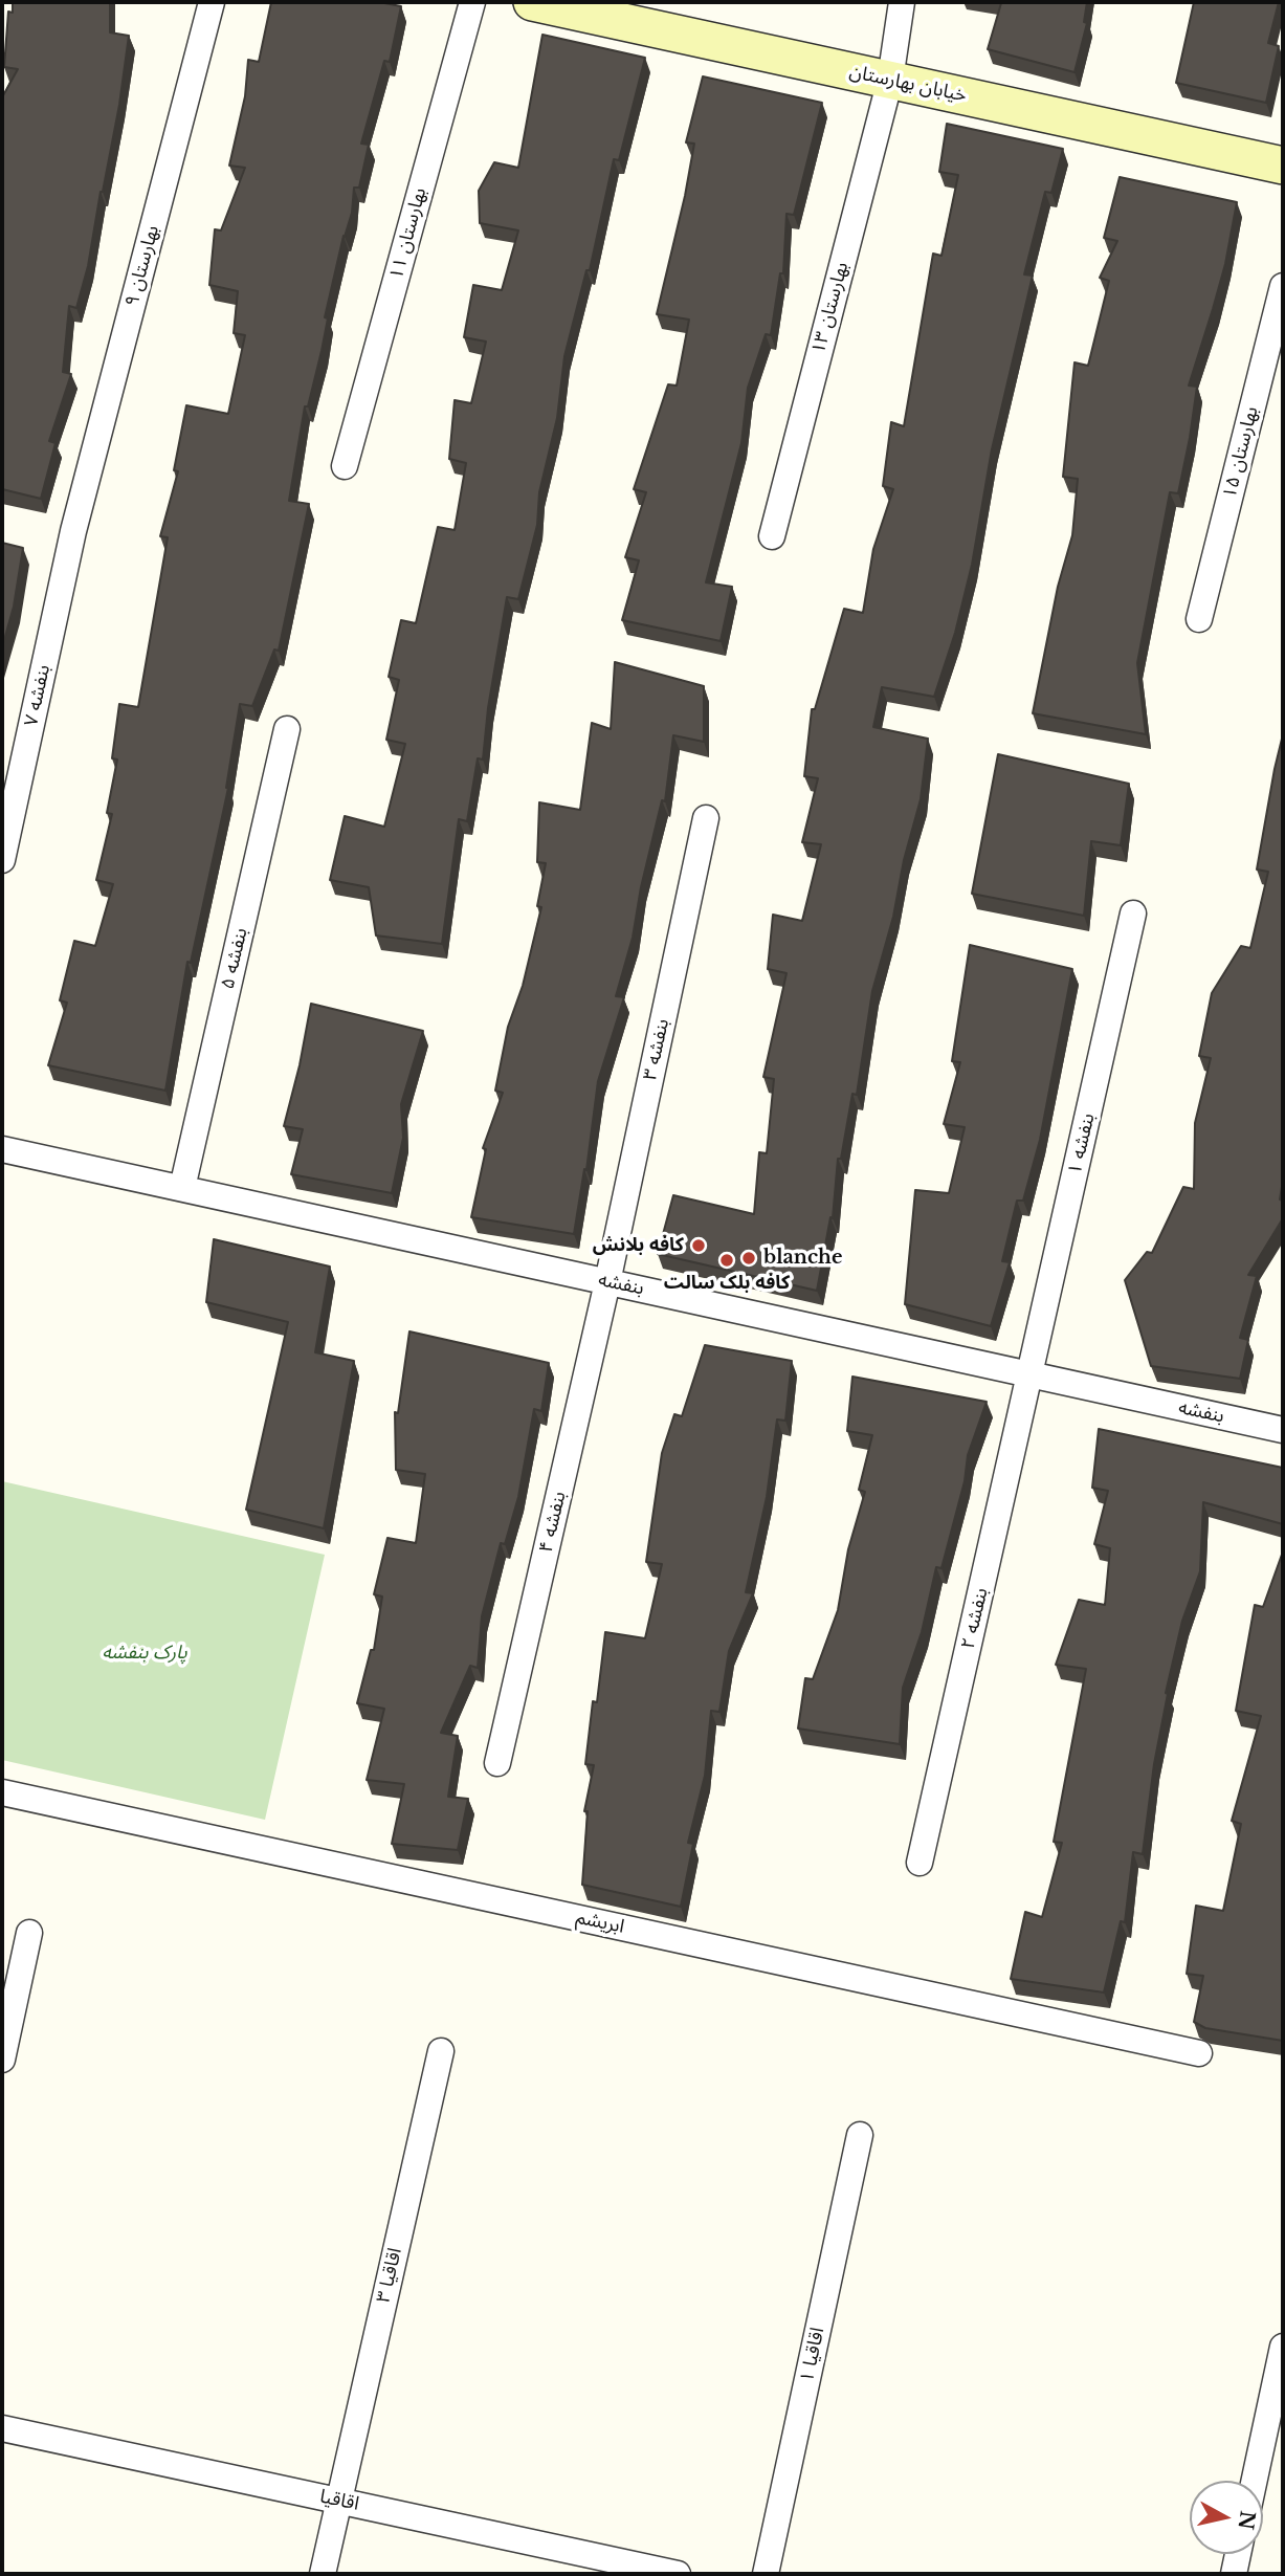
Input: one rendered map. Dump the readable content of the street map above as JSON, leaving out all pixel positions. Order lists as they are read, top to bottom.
{
  "streets": {
    "street": [
      "خیابان بهارستان",
      "بهارستان ۱۱",
      "بهارستان ۹",
      "بهارستان ۱۳",
      "بهارستان ۱۵",
      "بنفشه ۷",
      "بنفشه ۵",
      "بنفشه ۳",
      "بنفشه ۱",
      "بنفشه",
      "بنفشه ۴",
      "بنفشه ۲",
      "ابریشم",
      "اقاقیا ۳",
      "اقاقیا ۱",
      "اقاقیا"
    ]
  },
  "crossings": [
    ["خیابان بهارستان", "بهارستان ۱۳"],
    ["بهارستان ۹", "بنفشه ۷"],
    ["بنفشه ۵", "بنفشه"],
    ["بنفشه ۳", "بنفشه"],
    ["بنفشه ۳", "بنفشه ۴"],
    ["بنفشه ۱", "بنفشه"],
    ["بنفشه ۱", "بنفشه ۲"],
    ["بنفشه", "بنفشه ۴"],
    ["بنفشه", "بنفشه ۲"],
    ["اقاقیا ۳", "اقاقیا"]
  ],
  "parks": ["پارک بنفشه"],
  "places": ["کافه بلانش", "blanche", "کافه بلک سالت"],
  "north": "right"
}
